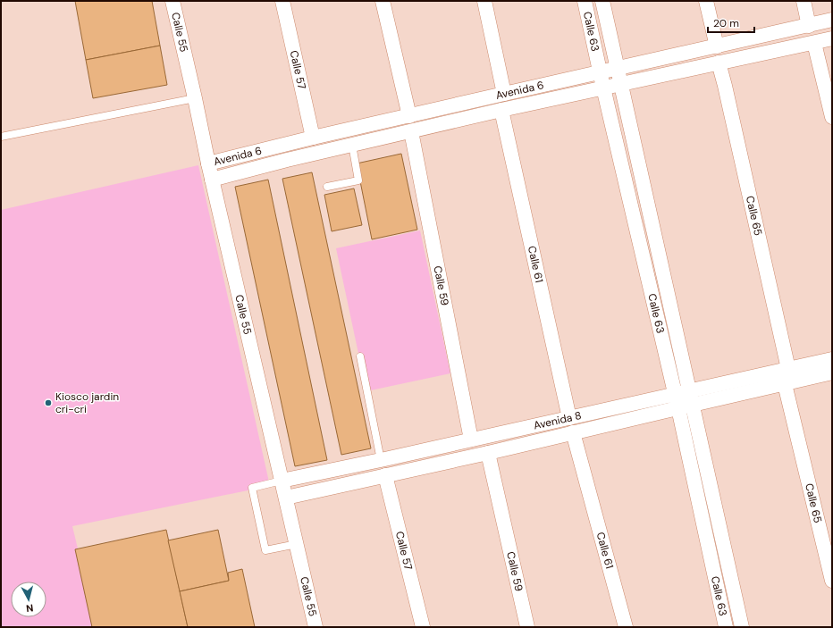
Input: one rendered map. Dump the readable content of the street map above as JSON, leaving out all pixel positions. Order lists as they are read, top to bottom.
{
  "streets": {
    "street": [
      "Calle 55",
      "Calle 63",
      "Calle 57",
      "Avenida 6",
      "Calle 65",
      "Calle 61",
      "Calle 59",
      "Avenida 8"
    ]
  },
  "crossings": [
    ["Calle 55", "Avenida 6"],
    ["Calle 55", "Avenida 8"],
    ["Calle 63", "Avenida 6"],
    ["Calle 63", "Avenida 8"],
    ["Calle 57", "Avenida 6"],
    ["Calle 57", "Avenida 8"],
    ["Avenida 6", "Calle 65"],
    ["Avenida 6", "Calle 61"],
    ["Avenida 6", "Calle 59"],
    ["Calle 65", "Avenida 8"],
    ["Calle 61", "Avenida 8"],
    ["Calle 59", "Avenida 8"]
  ],
  "places": ["Kiosco jardin cri-cri"],
  "scale_bar": "20 m",
  "north": "bottom"
}
